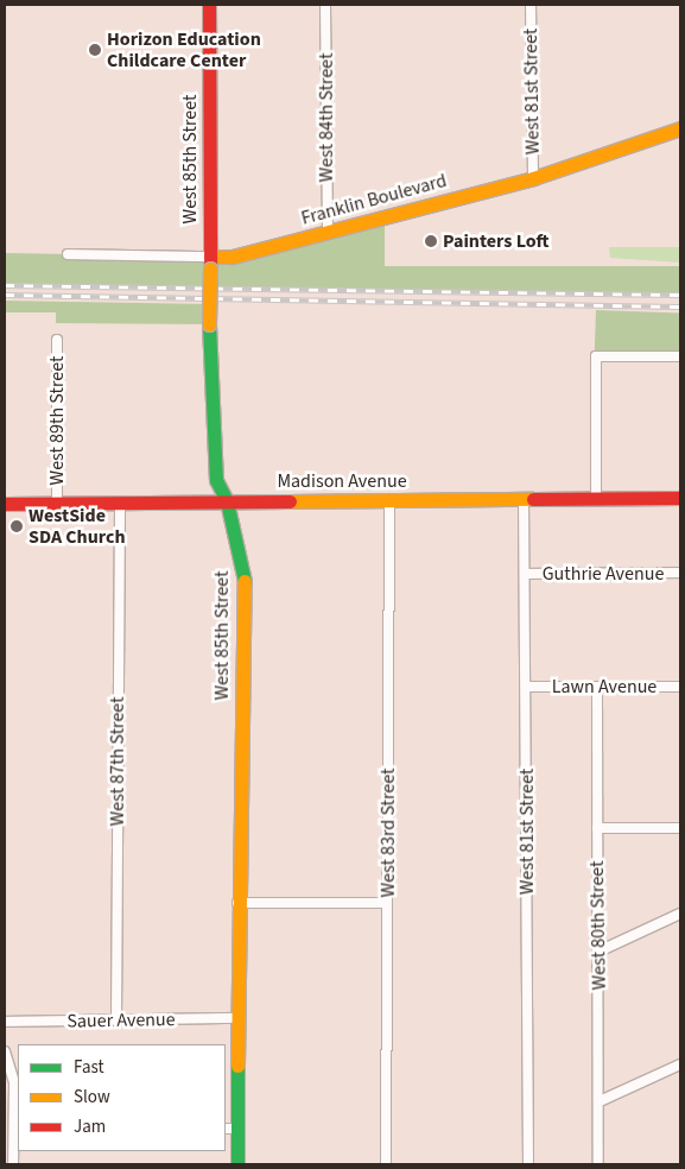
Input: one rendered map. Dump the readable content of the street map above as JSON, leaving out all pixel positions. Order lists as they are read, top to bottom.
{
  "streets": {
    "street": [
      "West 81st Street",
      "West 84th Street",
      "West 85th Street",
      "Franklin Boulevard",
      "West 89th Street",
      "Madison Avenue",
      "Guthrie Avenue",
      "Lawn Avenue",
      "West 87th Street",
      "West 83rd Street",
      "West 80th Street",
      "Sauer Avenue"
    ]
  },
  "crossings": [
    ["West 81st Street", "Franklin Boulevard"],
    ["West 81st Street", "Madison Avenue"],
    ["West 81st Street", "Guthrie Avenue"],
    ["West 81st Street", "Lawn Avenue"],
    ["West 84th Street", "Franklin Boulevard"],
    ["West 85th Street", "Franklin Boulevard"],
    ["West 85th Street", "Madison Avenue"],
    ["West 85th Street", "Sauer Avenue"],
    ["West 89th Street", "Madison Avenue"],
    ["Madison Avenue", "West 87th Street"],
    ["Madison Avenue", "West 83rd Street"],
    ["Lawn Avenue", "West 80th Street"],
    ["West 87th Street", "Sauer Avenue"]
  ],
  "places": ["Horizon Education Childcare Center", "Painters Loft", "WestSide SDA Church"],
  "legend": ["Fast", "Slow", "Jam"]
}
